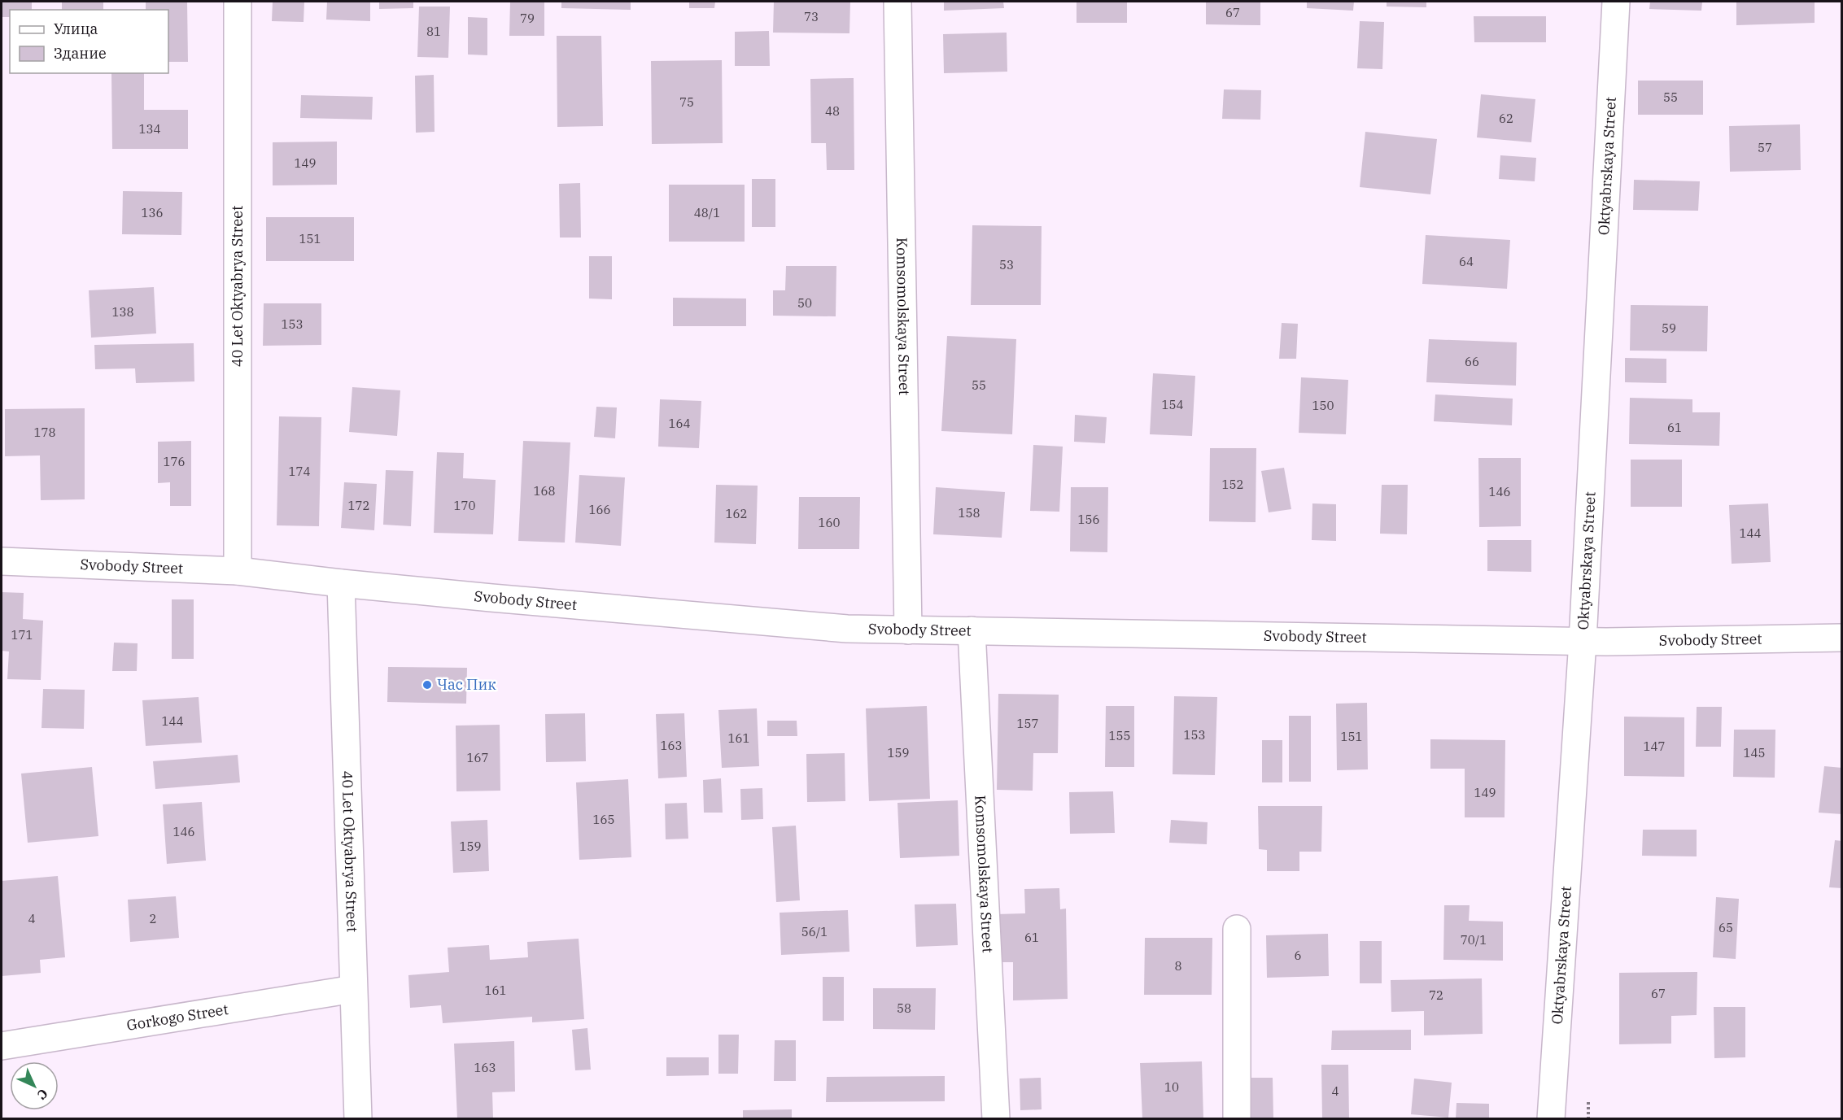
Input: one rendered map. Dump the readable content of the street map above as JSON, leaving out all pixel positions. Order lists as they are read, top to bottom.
{
  "streets": {
    "street": [
      "Oktyabrskaya Street",
      "40 Let Oktyabrya Street",
      "Komsomolskaya Street",
      "Svobody Street",
      "Gorkogo Street"
    ]
  },
  "crossings": [
    ["Oktyabrskaya Street", "Svobody Street"],
    ["40 Let Oktyabrya Street", "Svobody Street"],
    ["40 Let Oktyabrya Street", "Gorkogo Street"],
    ["Komsomolskaya Street", "Svobody Street"]
  ],
  "places": ["Час Пик"],
  "house_numbers": [
    "67",
    "73",
    "79",
    "81",
    "55",
    "75",
    "48",
    "62",
    "134",
    "57",
    "149",
    "136",
    "48/1",
    "151",
    "64",
    "53",
    "50",
    "138",
    "153",
    "59",
    "66",
    "55",
    "154",
    "150",
    "164",
    "61",
    "178",
    "176",
    "174",
    "152",
    "168",
    "146",
    "172",
    "170",
    "166",
    "158",
    "162",
    "156",
    "160",
    "144",
    "171",
    "144",
    "157",
    "153",
    "155",
    "151",
    "161",
    "163",
    "147",
    "159",
    "145",
    "167",
    "149",
    "165",
    "146",
    "159",
    "4",
    "2",
    "65",
    "56/1",
    "61",
    "70/1",
    "6",
    "8",
    "161",
    "67",
    "72",
    "58",
    "163",
    "10",
    "4"
  ],
  "legend": ["Улица", "Здание"],
  "north": "bottom right"
}
